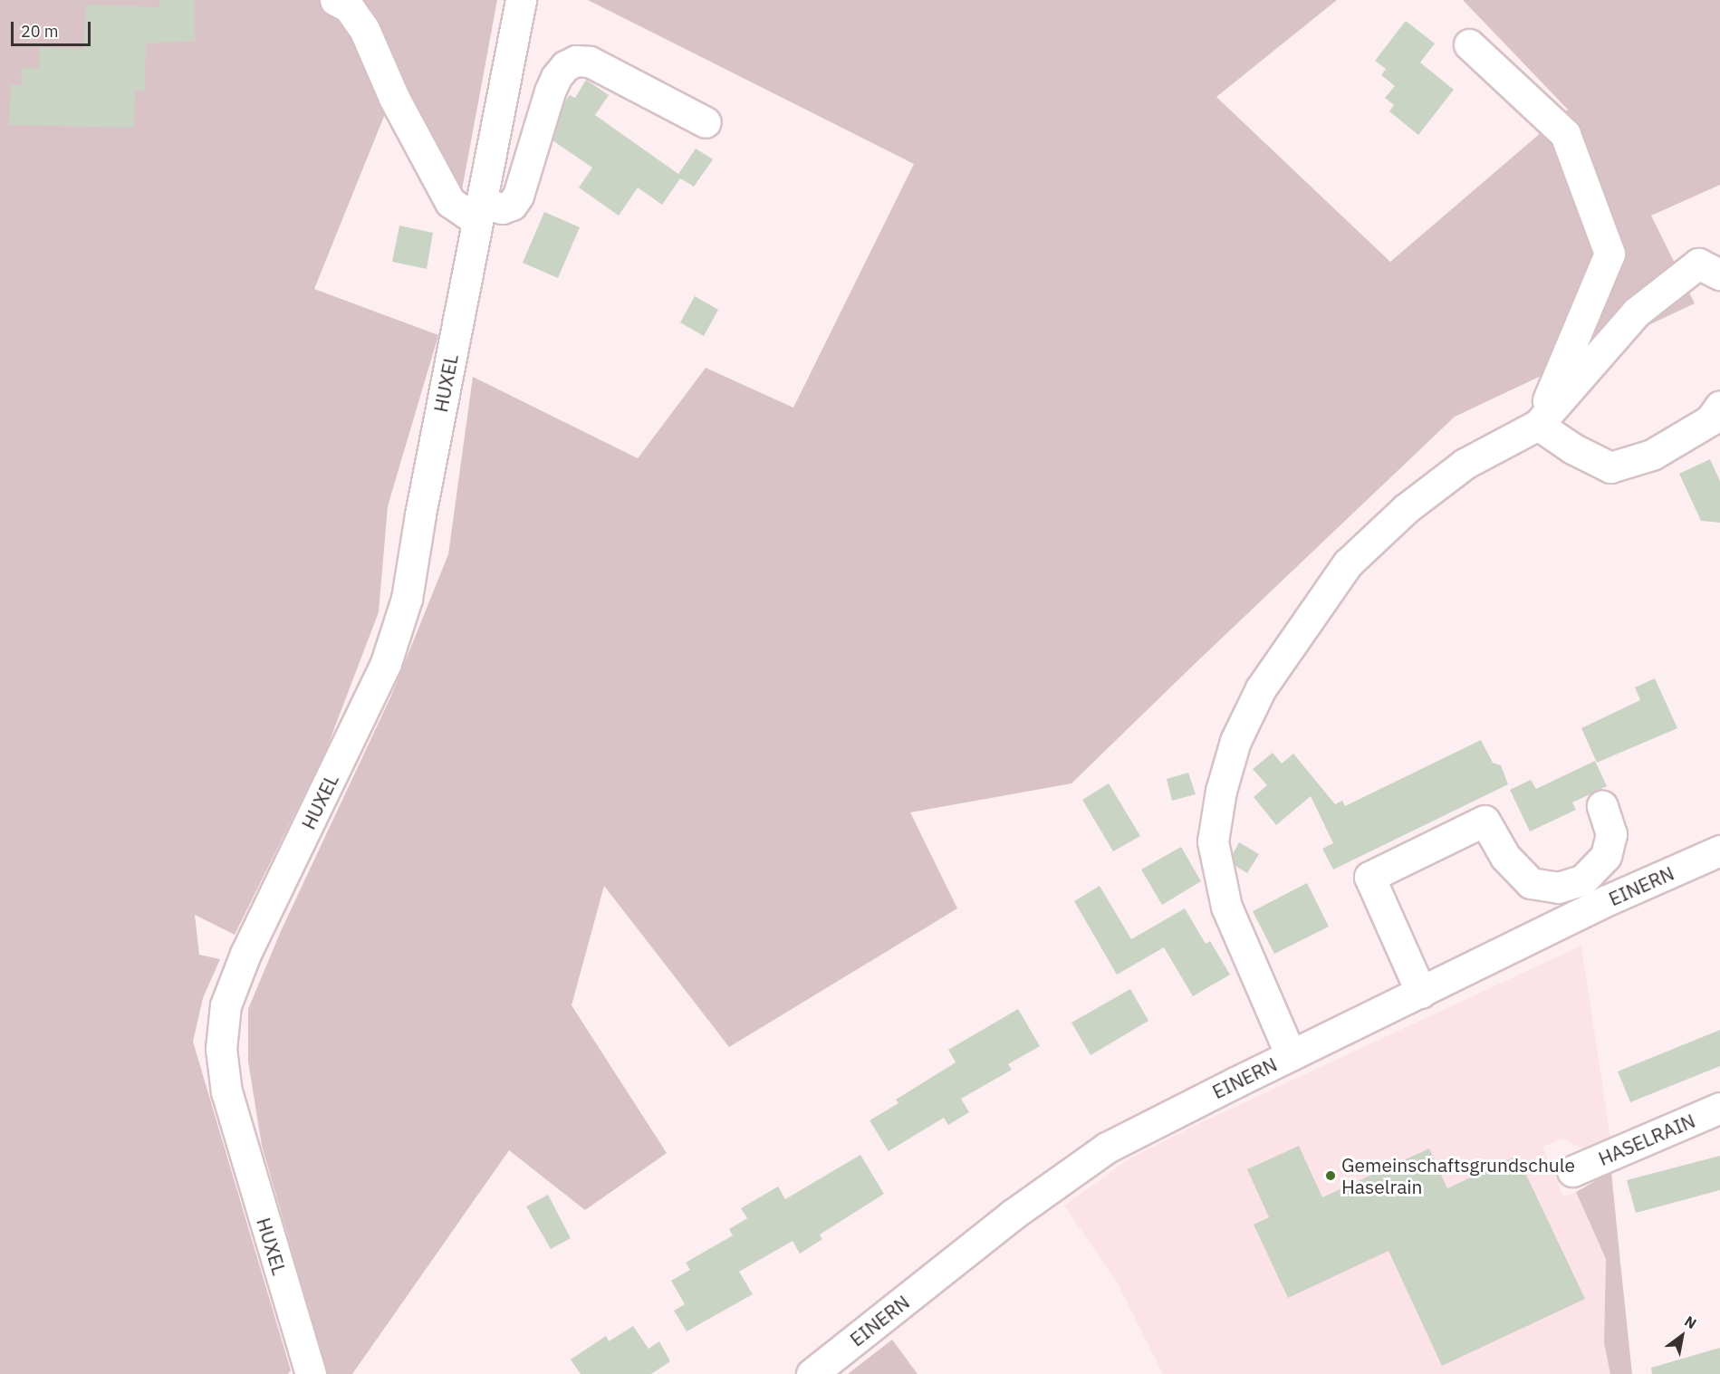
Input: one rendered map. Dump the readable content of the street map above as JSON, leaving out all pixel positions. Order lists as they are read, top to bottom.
{
  "streets": {
    "street": ["HUXEL", "EINERN", "HASELRAIN"]
  },
  "places": ["Gemeinschaftsgrundschule Haselrain"],
  "scale_bar": "20 m",
  "north": "top right"
}
